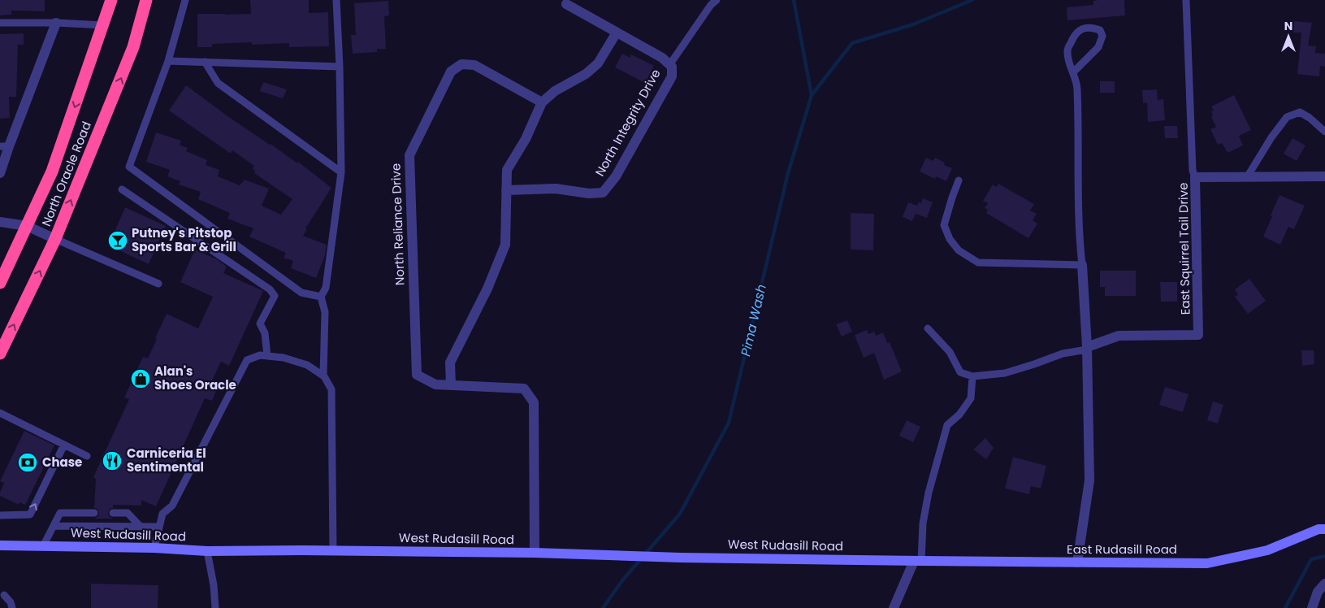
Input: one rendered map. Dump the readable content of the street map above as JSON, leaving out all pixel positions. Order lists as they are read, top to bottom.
{
  "streets": {
    "highway": ["North Oracle Road"],
    "street": [
      "North Integrity Drive",
      "North Reliance Drive",
      "East Squirrel Tail Drive",
      "West Rudasill Road",
      "East Rudasill Road"
    ]
  },
  "crossings": [
    ["West Rudasill Road", "East Rudasill Road"]
  ],
  "water": ["Pima Wash"],
  "places": {
    "bar": ["Putney's Pitstop Sports Bar & Grill"],
    "shop": ["Alan's Shoes Oracle"],
    "restaurant": ["Carniceria El Sentimental"],
    "bank": ["Chase"]
  },
  "north": "top"
}
